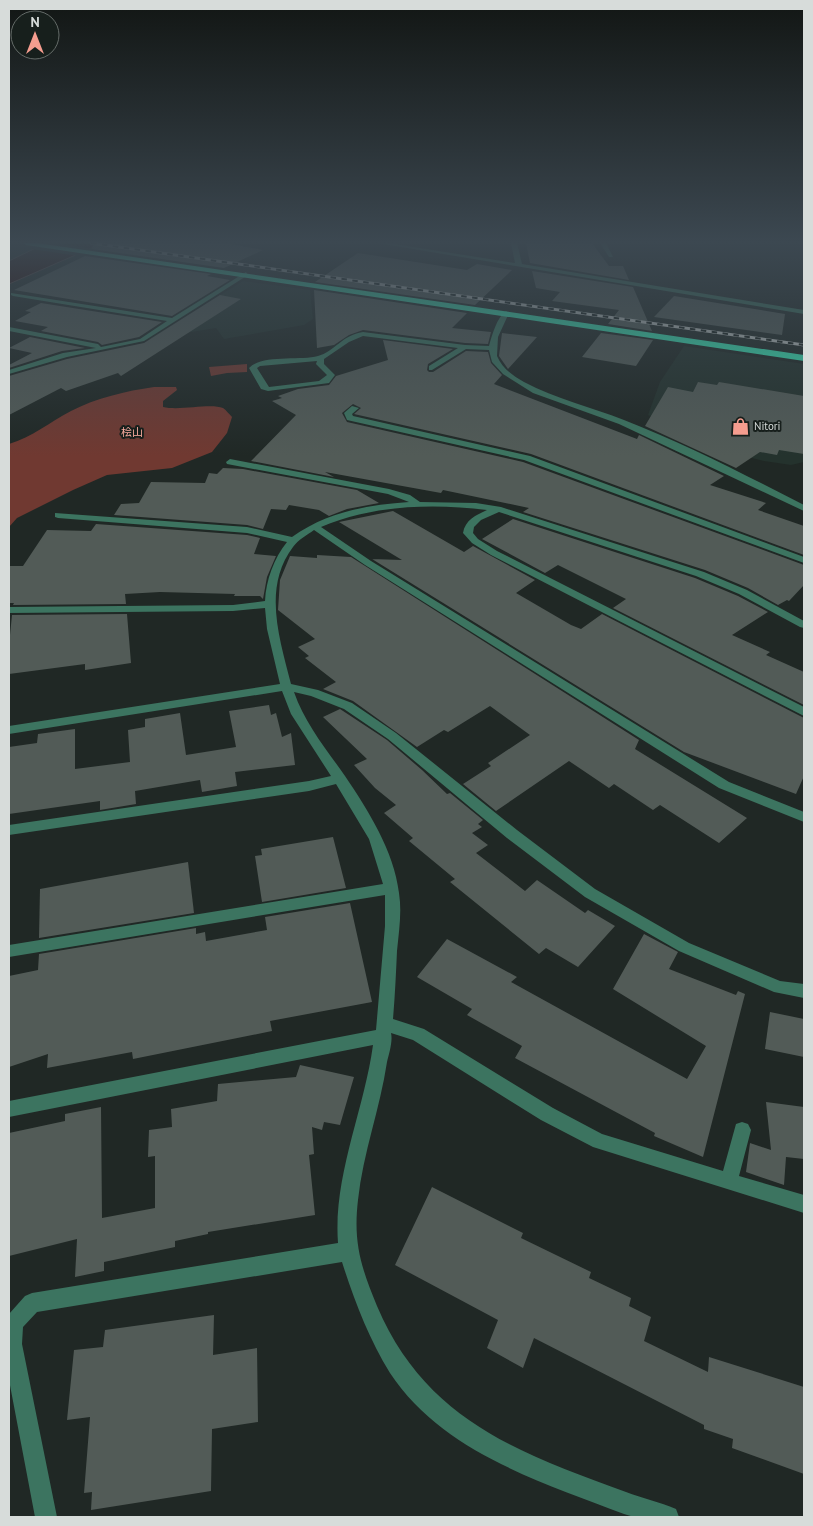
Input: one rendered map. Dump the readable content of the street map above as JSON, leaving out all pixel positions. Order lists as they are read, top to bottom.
{
  "parks": ["桧山"],
  "places": {
    "shop": ["Nitori"]
  },
  "north": "top"
}
